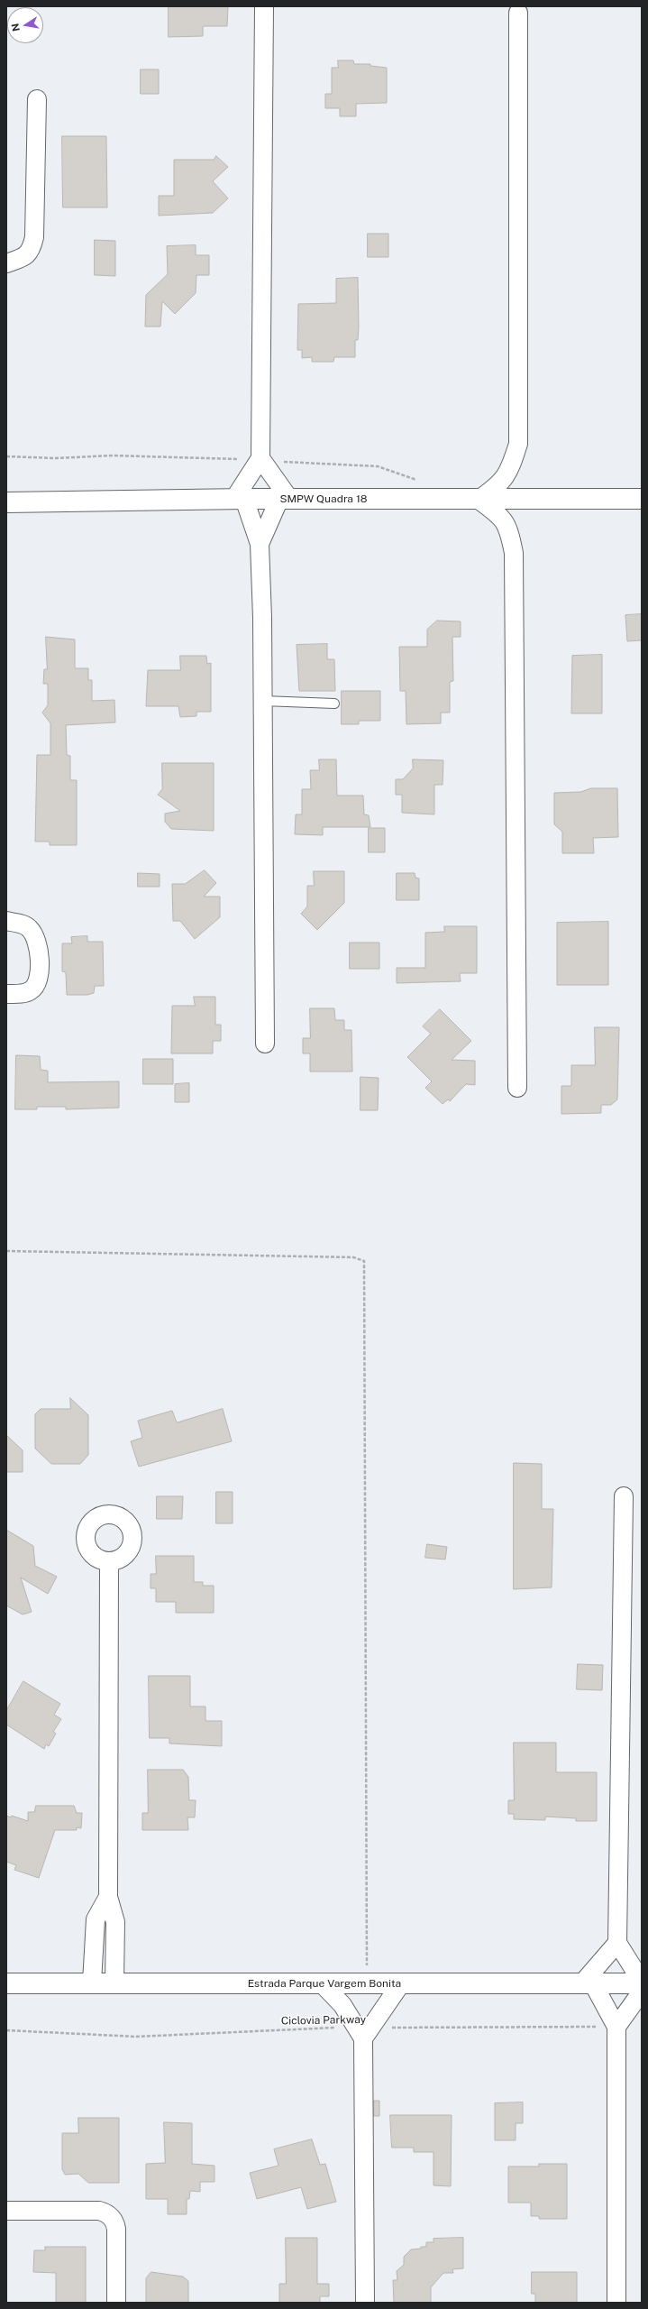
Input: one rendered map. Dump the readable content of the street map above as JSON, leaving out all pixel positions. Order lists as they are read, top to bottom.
{
  "streets": {
    "main road": ["SMPW Quadra 18", "Estrada Parque Vargem Bonita"],
    "path": ["Ciclovia Parkway"]
  },
  "north": "left"
}
